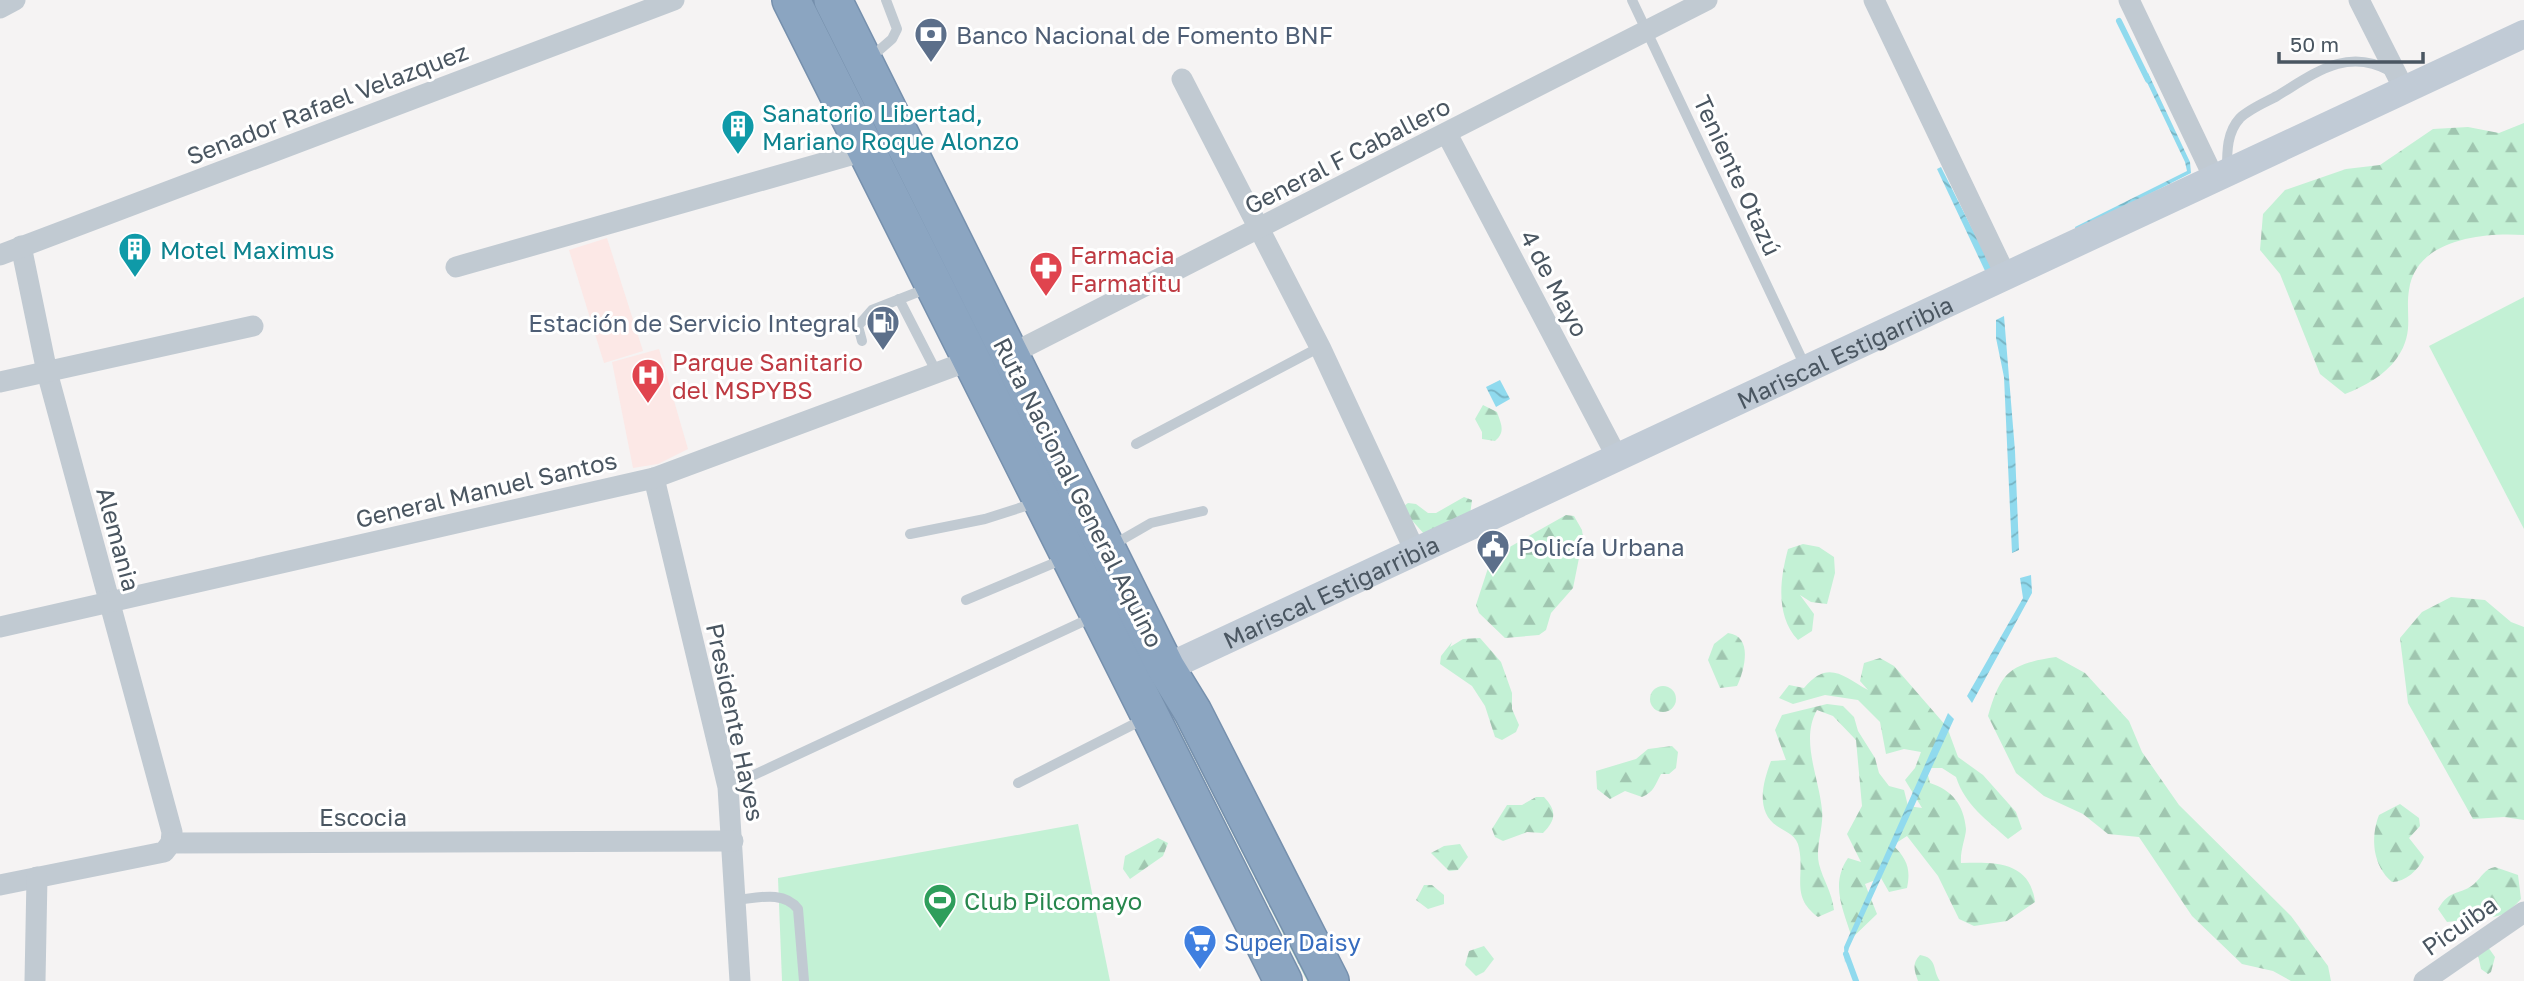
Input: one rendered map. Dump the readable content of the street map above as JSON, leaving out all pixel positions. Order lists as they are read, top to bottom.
{
  "streets": {
    "highway": ["Ruta Nacional General Aquino"],
    "street": [
      "Senador Rafael Velazquez",
      "General F Caballero",
      "4 de Mayo",
      "Mariscal Estigarribia",
      "General Manuel Santos",
      "Alemania",
      "Presidente Hayes",
      "Escocia",
      "Picuiba"
    ],
    "lane": ["Teniente Otazú"]
  },
  "crossings": [
    ["Senador Rafael Velazquez", "Alemania"],
    ["General F Caballero", "Teniente Otazú"],
    ["General F Caballero", "4 de Mayo"],
    ["General F Caballero", "Ruta Nacional General Aquino"],
    ["Teniente Otazú", "Mariscal Estigarribia"],
    ["4 de Mayo", "Mariscal Estigarribia"],
    ["Mariscal Estigarribia", "Ruta Nacional General Aquino"],
    ["General Manuel Santos", "Ruta Nacional General Aquino"],
    ["General Manuel Santos", "Alemania"],
    ["General Manuel Santos", "Presidente Hayes"],
    ["Alemania", "Escocia"],
    ["Presidente Hayes", "Escocia"]
  ],
  "places": {
    "bank": ["Banco Nacional de Fomento BNF"],
    "building": ["Sanatorio Libertad, Mariano Roque Alonzo", "Motel Maximus"],
    "pharmacy": ["Farmacia Farmatitu"],
    "fuel station": ["Estación de Servicio Integral"],
    "hospital": ["Parque Sanitario del MSPYBS"],
    "public building": ["Policía Urbana"],
    "sports": ["Club Pilcomayo"],
    "supermarket": ["Super Daisy"]
  },
  "scale_bar": "50 m"
}
